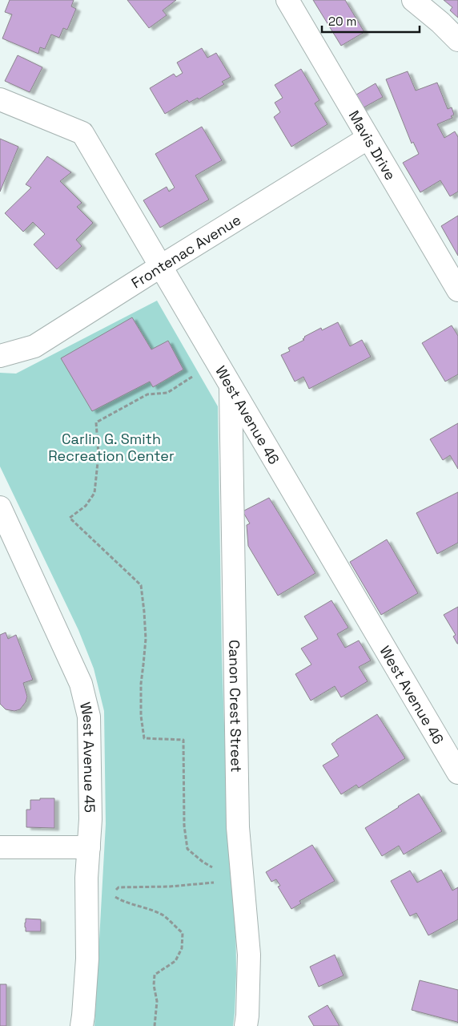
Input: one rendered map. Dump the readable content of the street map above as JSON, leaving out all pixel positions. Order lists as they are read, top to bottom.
{
  "streets": {
    "street": [
      "Mavis Drive",
      "Frontenac Avenue",
      "West Avenue 46",
      "Canon Crest Street",
      "West Avenue 45"
    ]
  },
  "crossings": [
    ["Mavis Drive", "Frontenac Avenue"],
    ["Frontenac Avenue", "West Avenue 46"],
    ["West Avenue 46", "Canon Crest Street"]
  ],
  "parks": ["Carlin G. Smith Recreation Center"],
  "scale_bar": "20 m"
}
